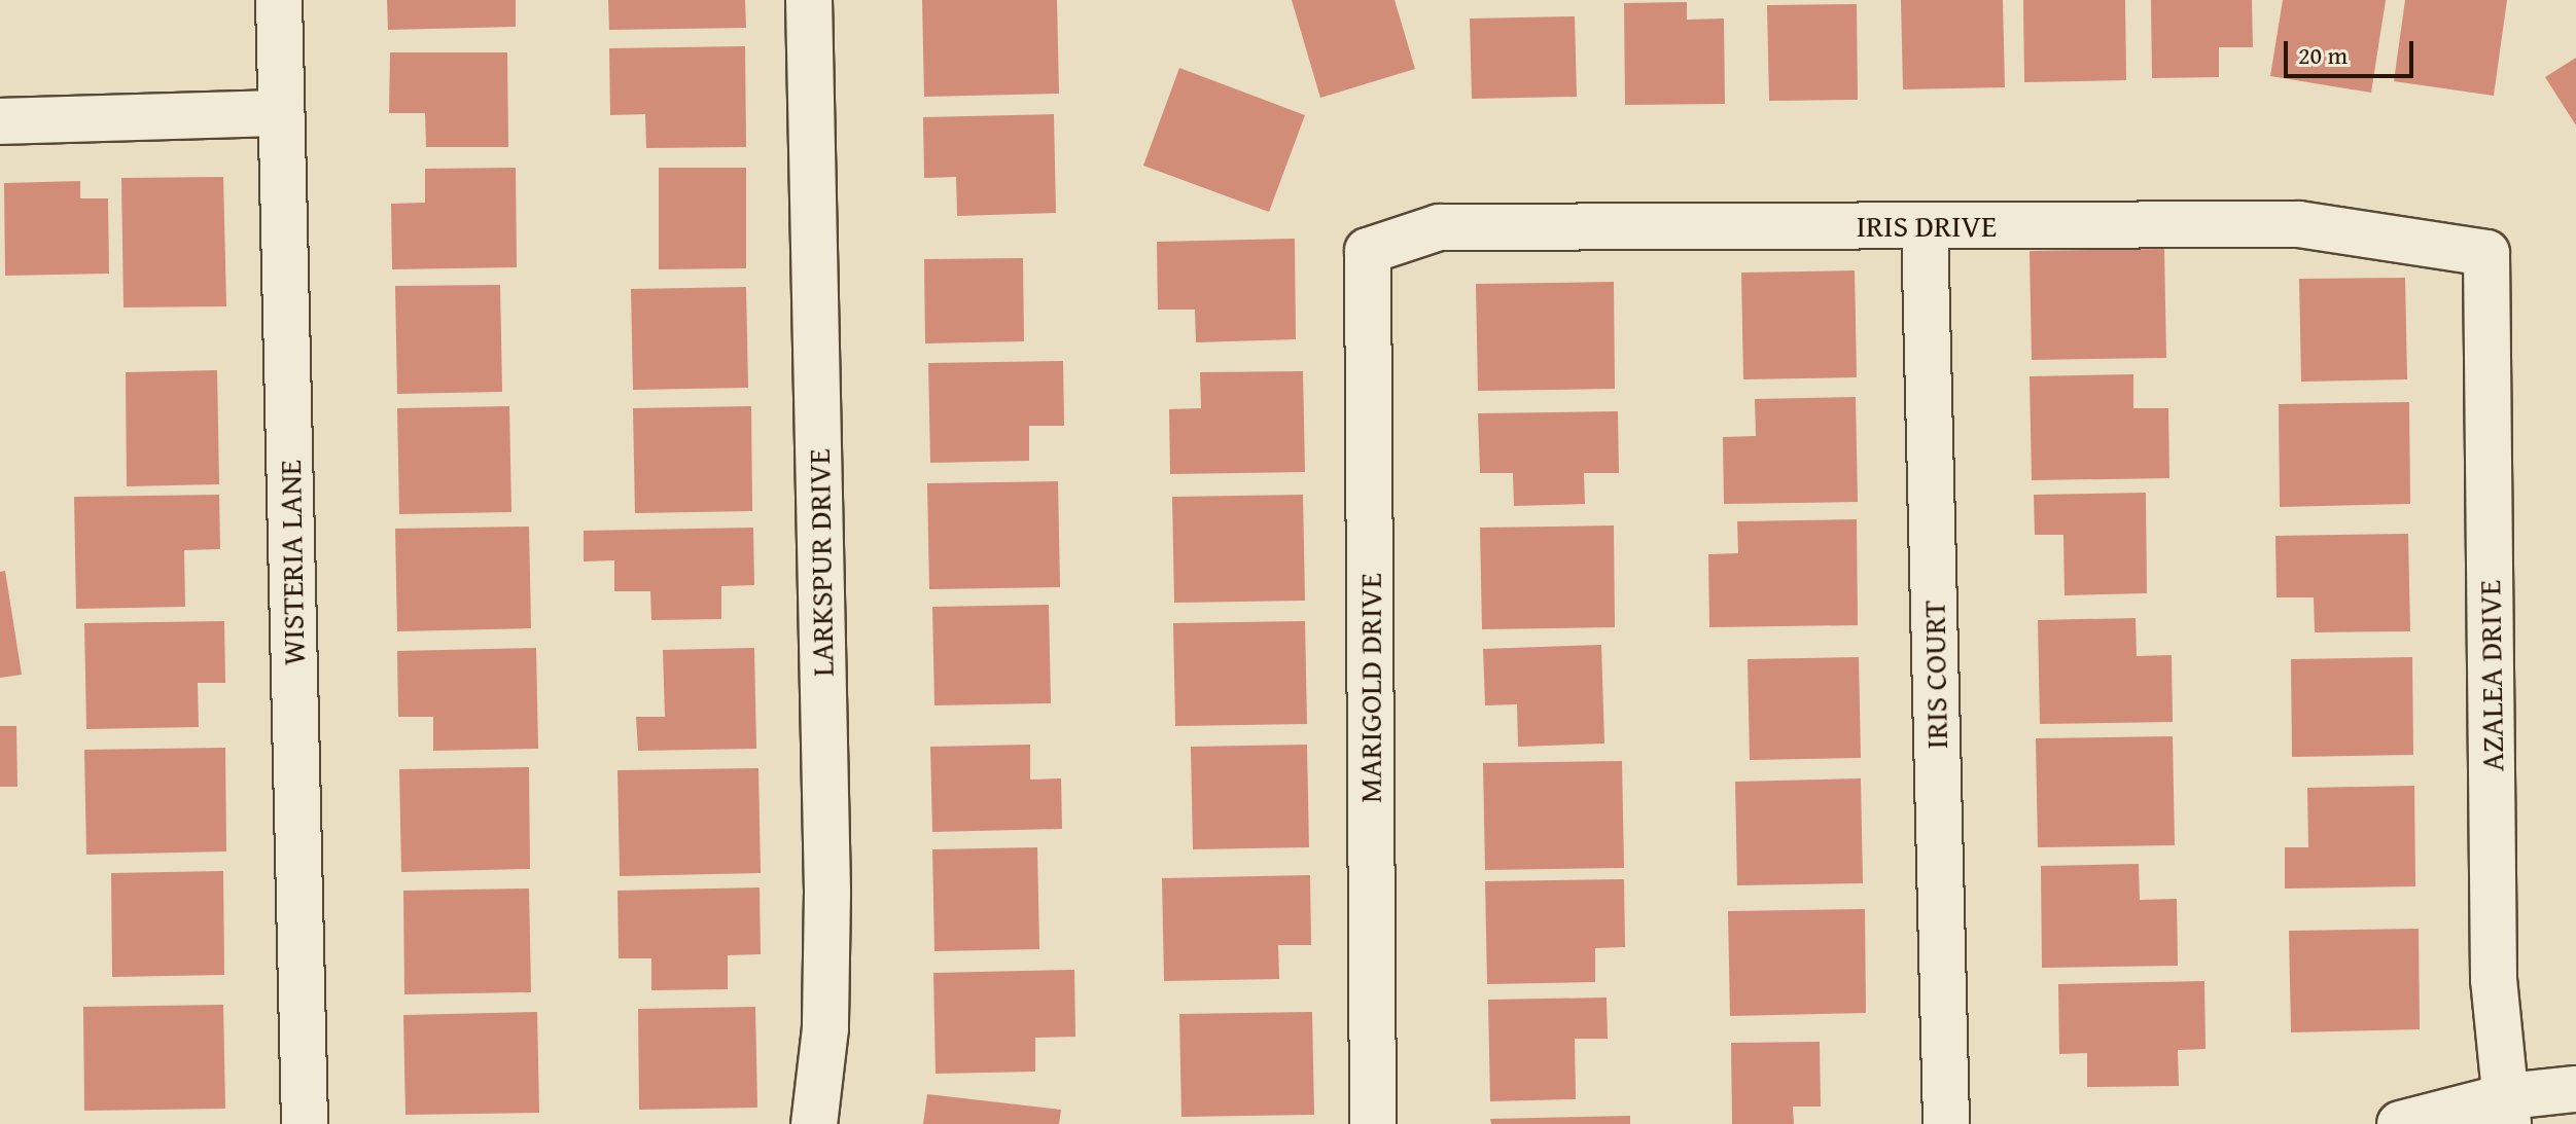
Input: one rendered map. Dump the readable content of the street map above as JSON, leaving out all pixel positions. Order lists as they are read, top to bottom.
{
  "streets": {
    "street": [
      "IRIS DRIVE",
      "WISTERIA LANE",
      "LARKSPUR DRIVE",
      "IRIS COURT",
      "AZALEA DRIVE",
      "MARIGOLD DRIVE"
    ]
  },
  "crossings": [
    ["IRIS DRIVE", "IRIS COURT"],
    ["IRIS DRIVE", "AZALEA DRIVE"],
    ["IRIS DRIVE", "MARIGOLD DRIVE"]
  ],
  "scale_bar": "20 m"
}
